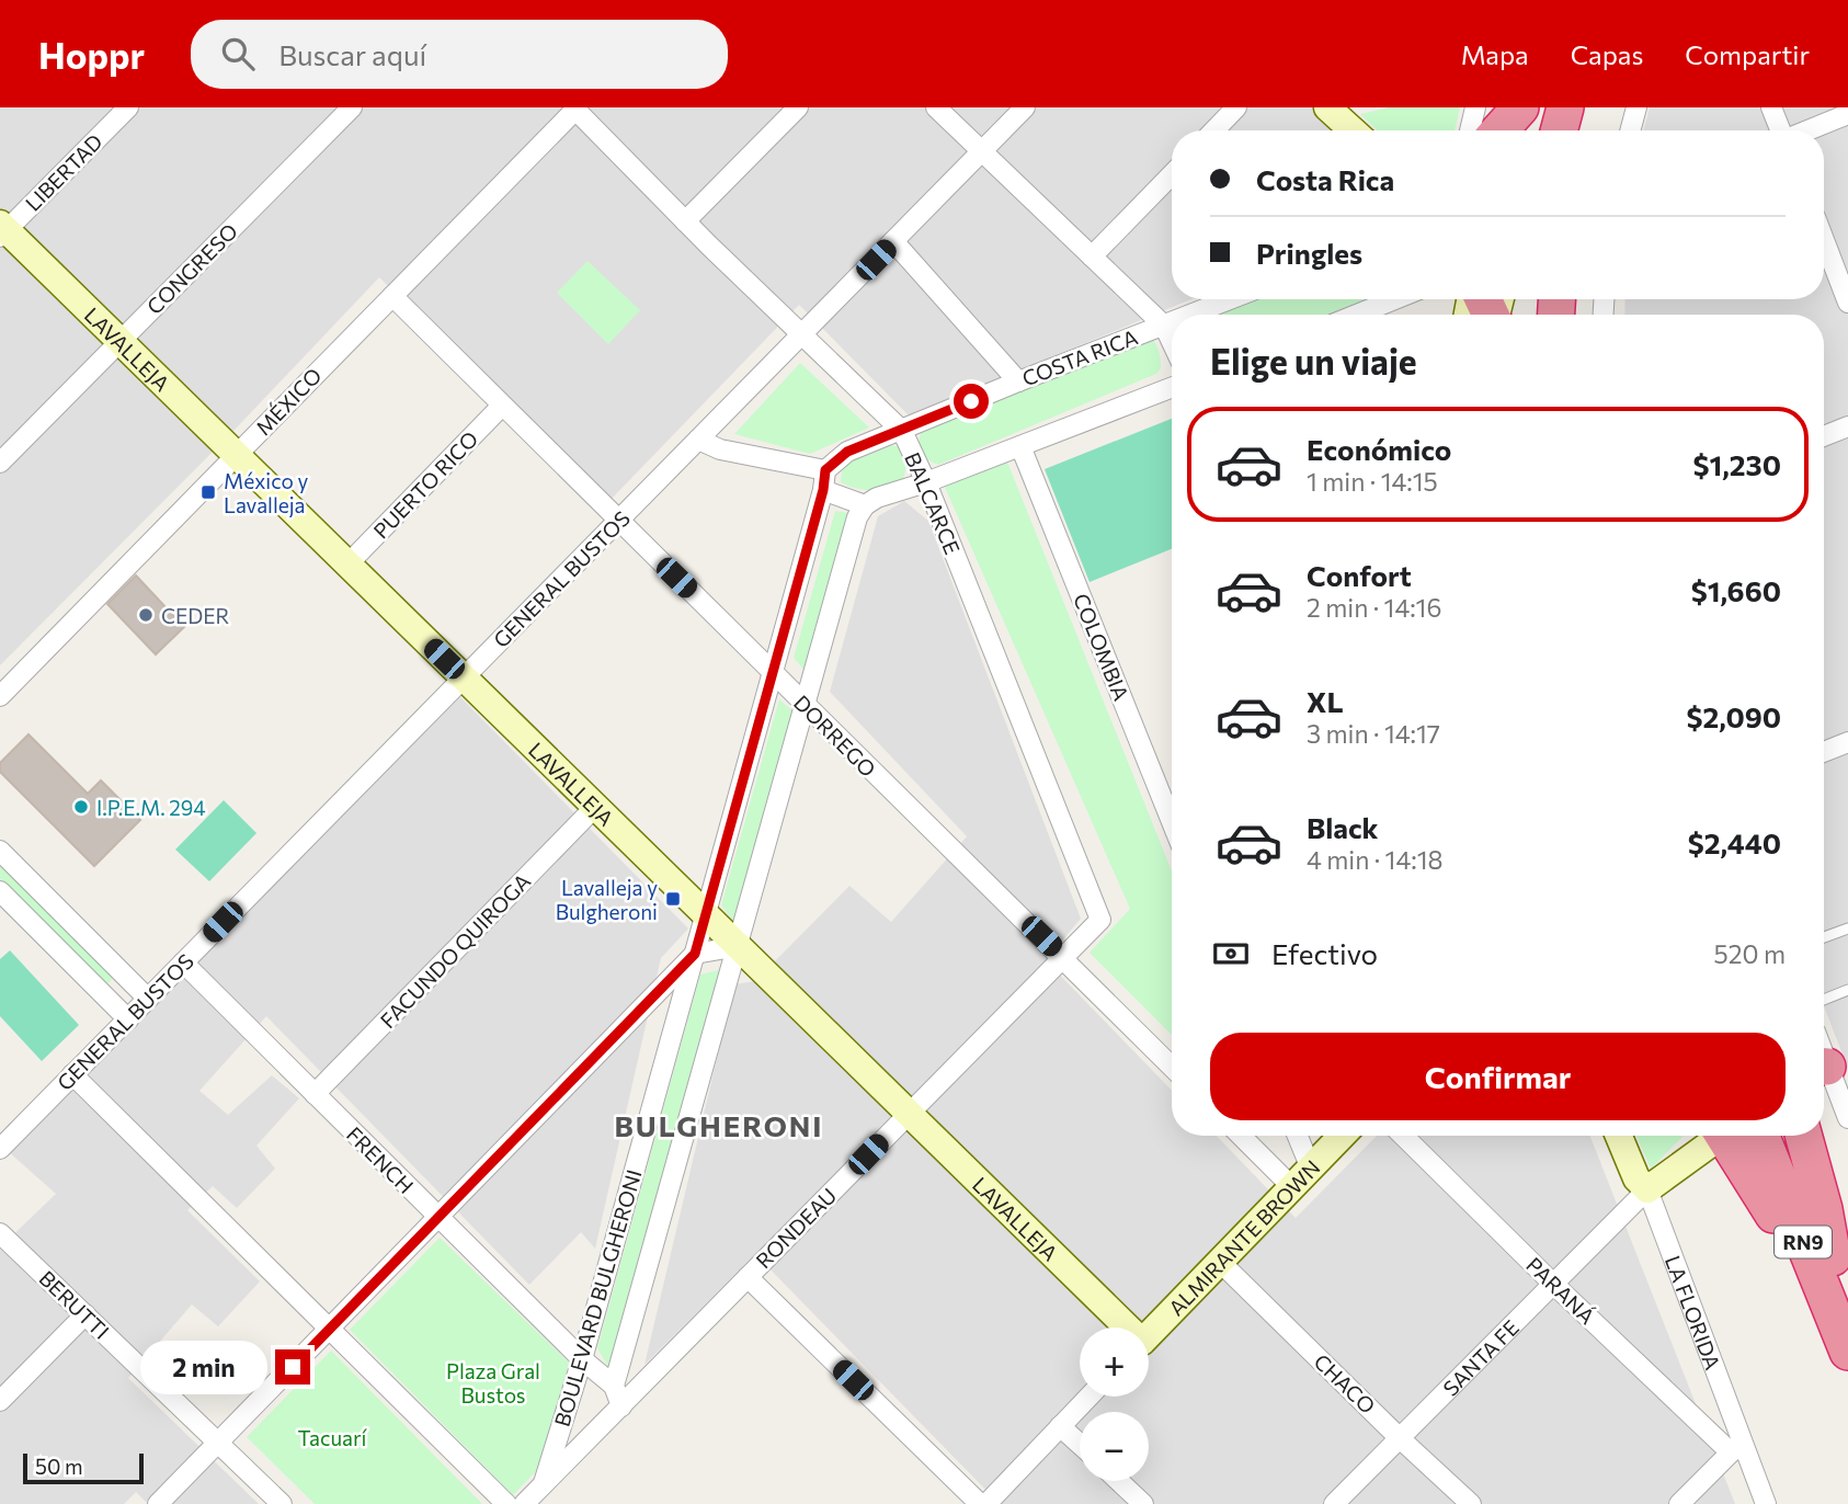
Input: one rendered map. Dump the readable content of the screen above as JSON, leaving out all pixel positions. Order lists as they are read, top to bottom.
{
  "streets": {
    "highway": ["RN9"],
    "street": [
      "LIBERTAD",
      "CONGRESO",
      "LAVALLEJA",
      "COSTA RICA",
      "MÉXICO",
      "PUERTO RICO",
      "BALCARCE",
      "GENERAL BUSTOS",
      "COLOMBIA",
      "DORREGO",
      "FACUNDO QUIROGA",
      "FRENCH",
      "RONDEAU",
      "ALMIRANTE BROWN",
      "PARANÁ",
      "BOULEVARD BULGHERONI",
      "BERUTTI",
      "LA FLORIDA",
      "SANTA FE",
      "CHACO"
    ]
  },
  "crossings": [
    ["LIBERTAD", "LAVALLEJA"],
    ["CONGRESO", "LAVALLEJA"],
    ["LAVALLEJA", "MÉXICO"],
    ["LAVALLEJA", "PUERTO RICO"],
    ["LAVALLEJA", "GENERAL BUSTOS"],
    ["LAVALLEJA", "FACUNDO QUIROGA"],
    ["LAVALLEJA", "RONDEAU"],
    ["LAVALLEJA", "BOULEVARD BULGHERONI"],
    ["COSTA RICA", "BALCARCE"],
    ["COSTA RICA", "BOULEVARD BULGHERONI"],
    ["MÉXICO", "BALCARCE"],
    ["MÉXICO", "DORREGO"],
    ["PUERTO RICO", "DORREGO"],
    ["BALCARCE", "GENERAL BUSTOS"],
    ["BALCARCE", "RONDEAU"],
    ["GENERAL BUSTOS", "DORREGO"],
    ["GENERAL BUSTOS", "FRENCH"],
    ["DORREGO", "RONDEAU"],
    ["DORREGO", "BOULEVARD BULGHERONI"],
    ["FACUNDO QUIROGA", "FRENCH"],
    ["FRENCH", "BOULEVARD BULGHERONI"],
    ["RONDEAU", "BOULEVARD BULGHERONI"],
    ["ALMIRANTE BROWN", "CHACO"],
    ["PARANÁ", "LA FLORIDA"],
    ["PARANÁ", "SANTA FE"],
    ["LA FLORIDA", "SANTA FE"],
    ["SANTA FE", "CHACO"]
  ],
  "districts": ["BULGHERONI"],
  "parks": ["Plaza Gral Bustos", "Tacuarí"],
  "places": {
    "transit": ["México y Lavalleja", "Lavalleja y Bulgheroni"],
    "other": ["CEDER", "I.P.E.M. 294"]
  },
  "scale_bar": "50 m",
  "page": {
    "header": "Hoppr",
    "search": "Buscar aquí",
    "nav": ["Mapa", "Capas", "Compartir"],
    "banner": ["Costa Rica", "Pringles"],
    "heading": "Elige un viaje",
    "list": [
      {
        "name": "Económico",
        "note": "1 min · 14:15",
        "value": "$1,230"
      },
      {
        "name": "Confort",
        "note": "2 min · 14:16",
        "value": "$1,660"
      },
      {
        "name": "XL",
        "note": "3 min · 14:17",
        "value": "$2,090"
      },
      {
        "name": "Black",
        "note": "4 min · 14:18",
        "value": "$2,440"
      }
    ],
    "pay": ["Efectivo", "520 m"],
    "buttons": "Confirmar",
    "map_buttons": ["+", "−"],
    "bubble": "2 min",
    "scale": "50 m"
  }
}
